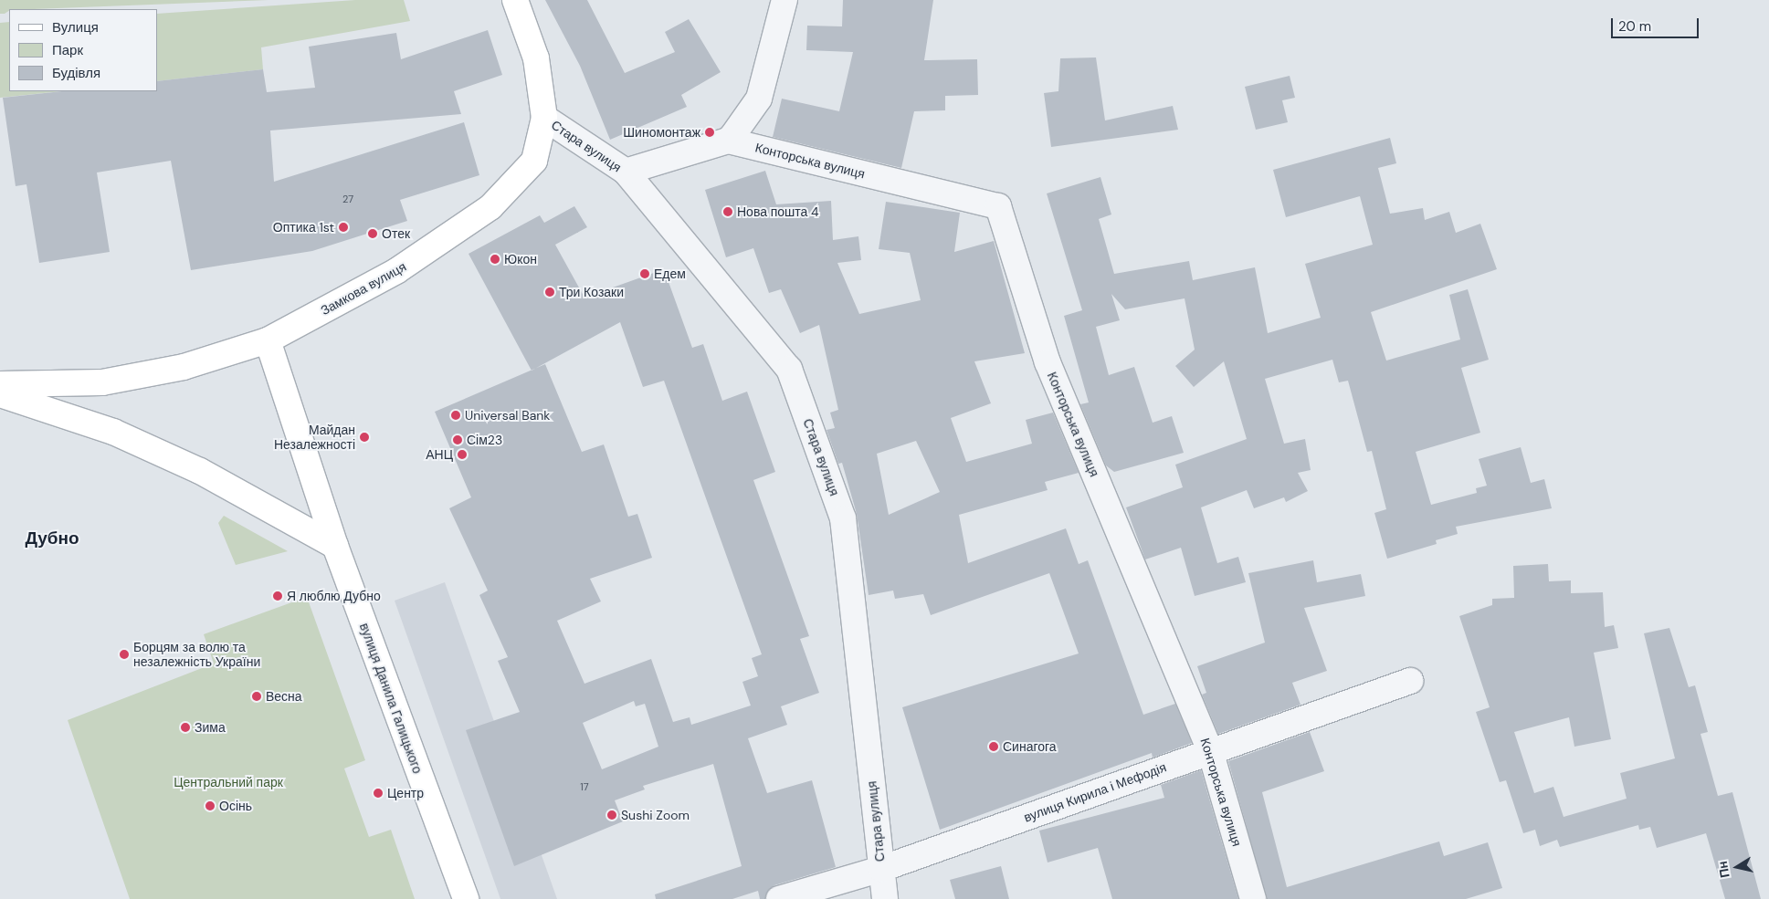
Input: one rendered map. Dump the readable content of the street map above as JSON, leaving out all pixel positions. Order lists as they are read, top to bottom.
{
  "streets": {
    "main road": ["Замкова вулиця", "вулиця Данила Галицького"],
    "street": ["Стара вулиця", "Конторська вулиця", "вулиця Кирила і Мефодія"]
  },
  "crossings": [
    ["Стара вулиця", "Замкова вулиця"],
    ["Стара вулиця", "вулиця Кирила і Мефодія"],
    ["Конторська вулиця", "вулиця Кирила і Мефодія"],
    ["Замкова вулиця", "вулиця Данила Галицького"]
  ],
  "districts": ["Дубно"],
  "parks": ["Центральний парк"],
  "places": [
    "Шиномонтаж",
    "Нова пошта 4",
    "Оптика 1st",
    "Отек",
    "Юкон",
    "Едем",
    "Три Козаки",
    "Universal Bank",
    "Майдан Незалежності",
    "Сім23",
    "АНЦ",
    "Я люблю Дубно",
    "Борцям за волю та незалежність України",
    "Весна",
    "Зима",
    "Синагога",
    "Центр",
    "Осінь",
    "Sushi Zoom"
  ],
  "house_numbers": ["27", "17"],
  "legend": ["Вулиця", "Парк", "Будівля"],
  "scale_bar": "20 m",
  "north": "left"
}
